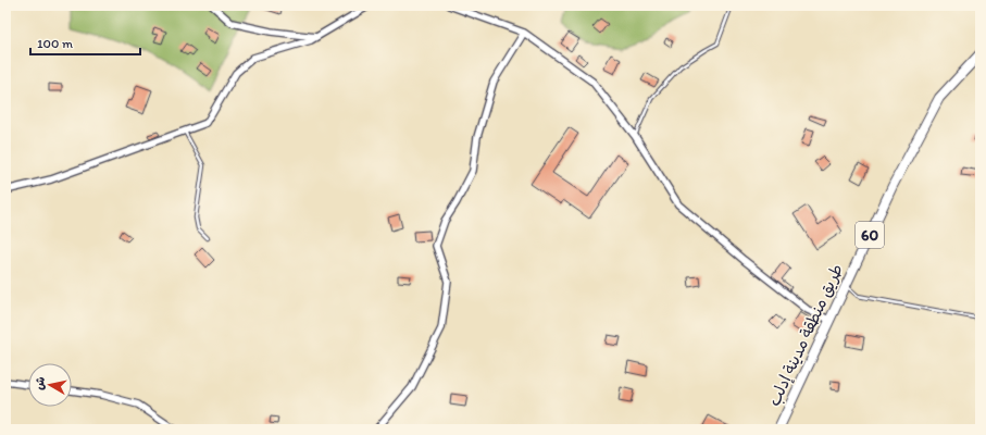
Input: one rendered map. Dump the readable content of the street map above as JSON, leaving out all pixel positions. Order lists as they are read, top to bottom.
{
  "streets": {
    "main road": ["60", "طريق منطقة مدينة إدلب"]
  },
  "scale_bar": "100 m",
  "north": "left"
}
